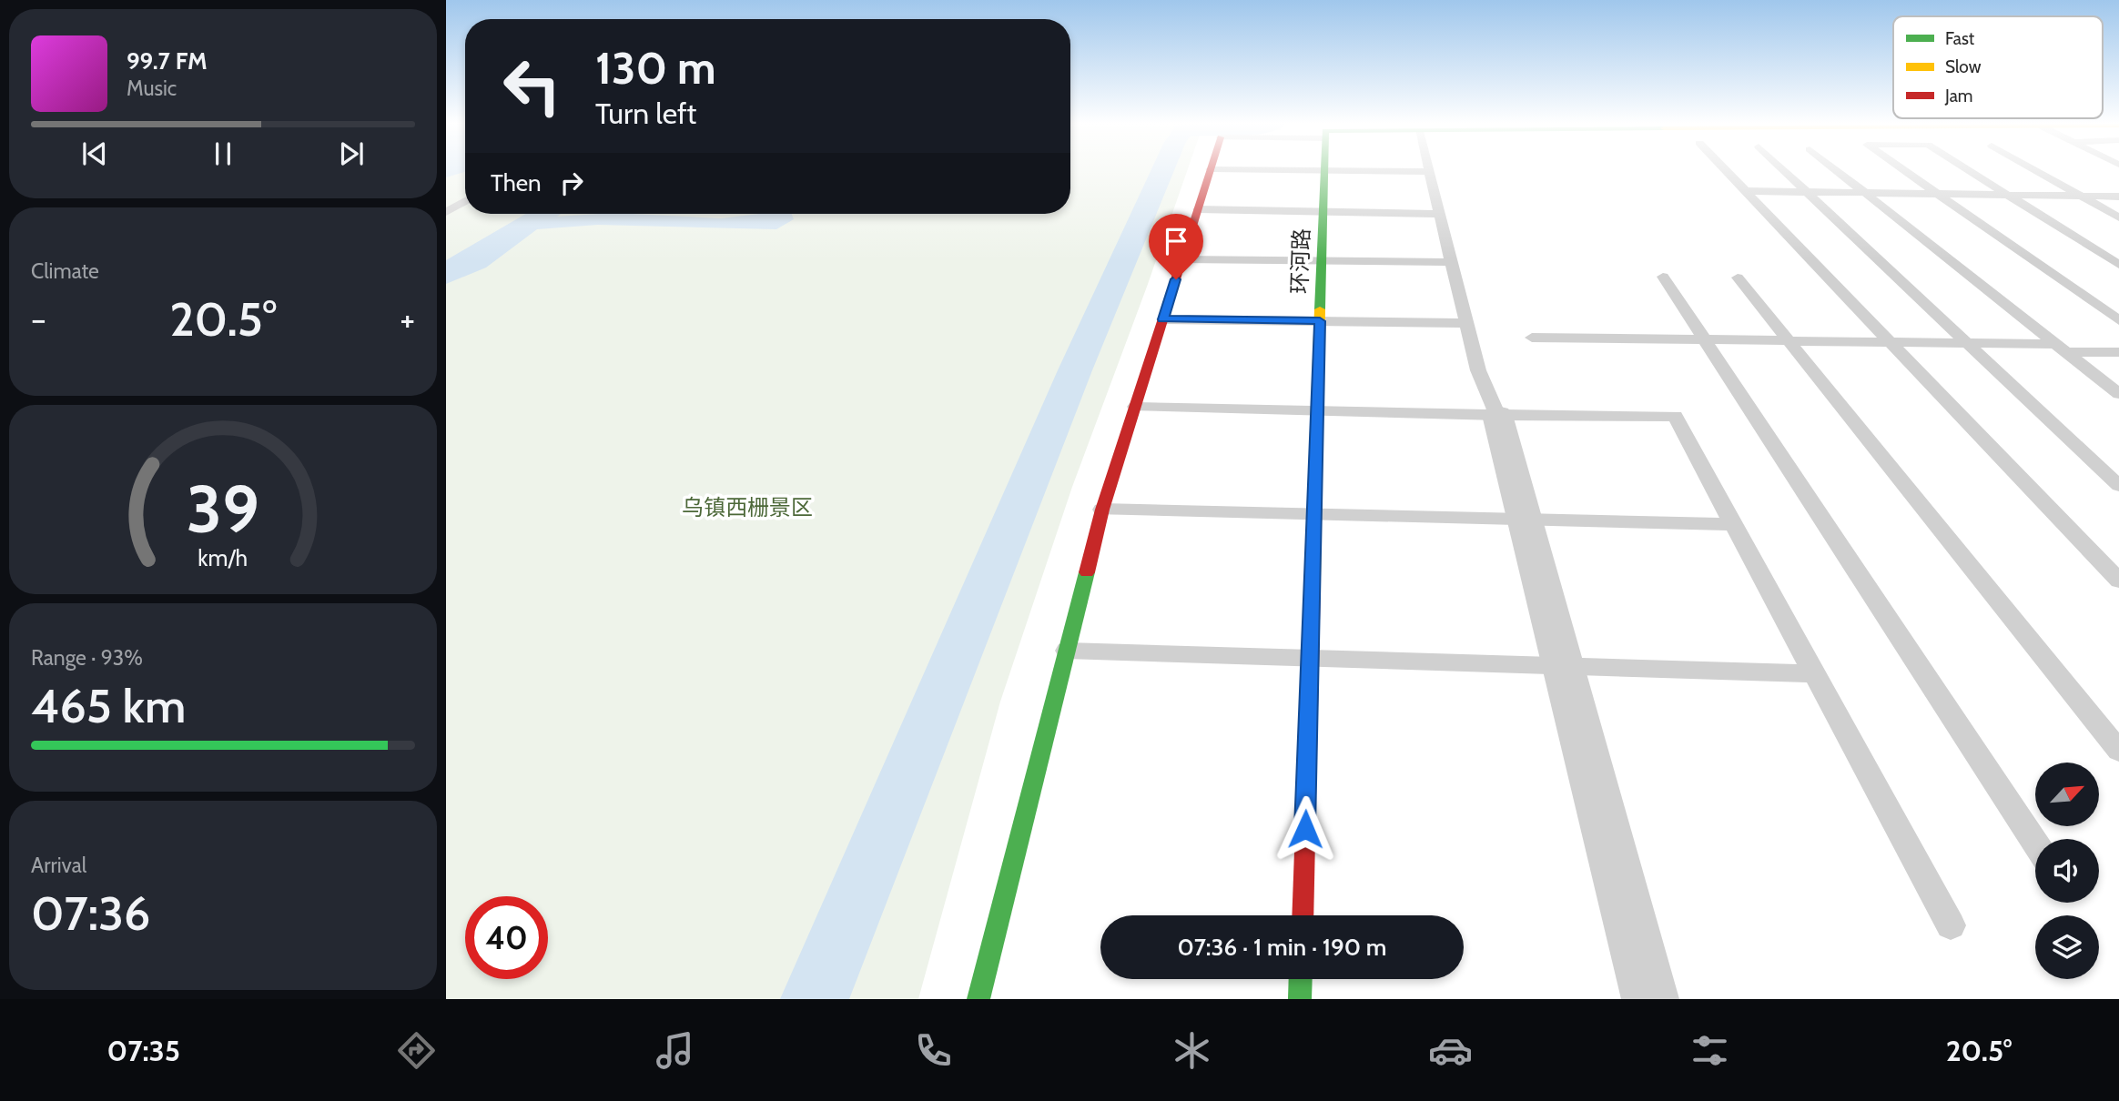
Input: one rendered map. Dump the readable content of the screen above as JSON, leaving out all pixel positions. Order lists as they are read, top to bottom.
{
  "streets": {
    "street": ["环河路"]
  },
  "parks": ["乌镇西栅景区"],
  "legend": ["Fast", "Slow", "Jam"],
  "north": "top right",
  "page": {
    "turn": ["130 m", "Turn left"],
    "song": ["99.7 FM", "Music"],
    "then": "Then",
    "tile": [
      "Climate",
      ["Range · 93%", "465 km"],
      ["Arrival", "07:36"]
    ],
    "heat": ["−", "20.5°", "+"],
    "limit": "40",
    "trip": "07:36 · 1 min · 190 m",
    "tabs": ["07:35", "20.5°"],
    "gauge": ["39", "km/h"]
  }
}
